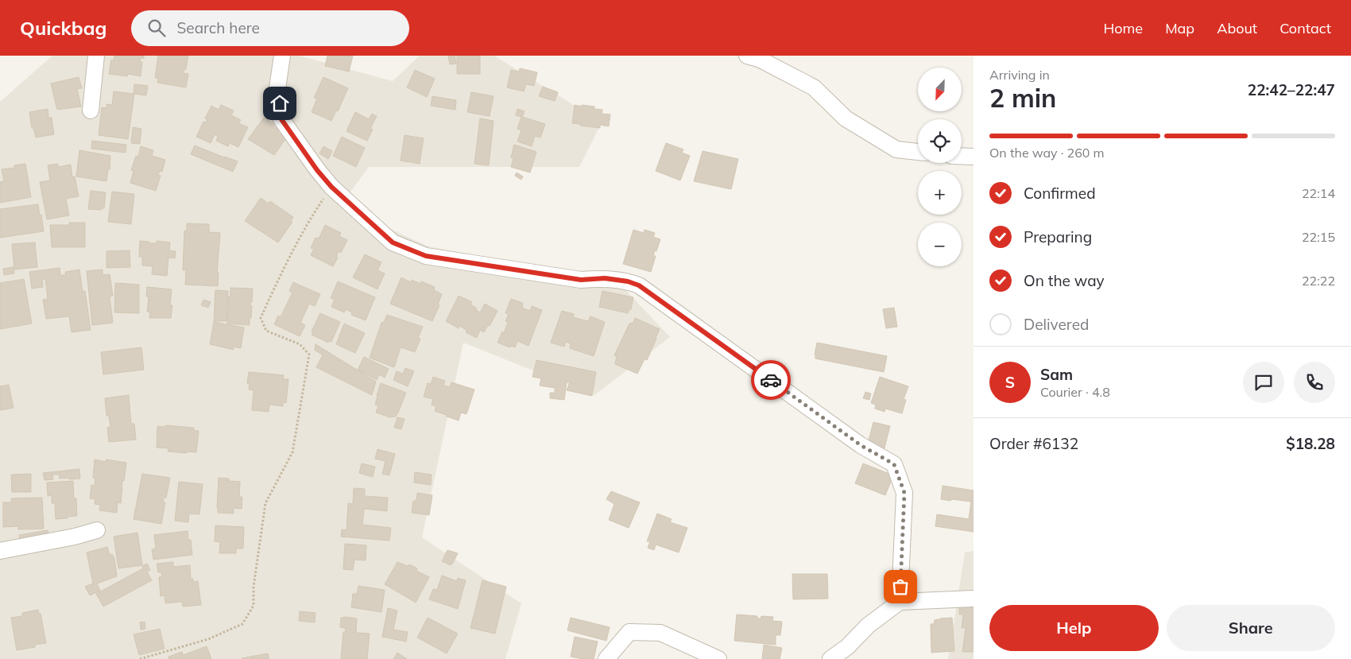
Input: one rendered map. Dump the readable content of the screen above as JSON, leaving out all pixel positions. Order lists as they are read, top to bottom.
{
  "north": "bottom left",
  "page": {
    "header": "Quickbag",
    "search": "Search here",
    "nav": [
      "Home",
      "Map",
      "About",
      "Contact"
    ],
    "heading": ["2 min", "Arriving in", "22:42–22:47"],
    "panel": [
      "Sam",
      "Courier · 4.8",
      "Order #6132",
      "$18.28"
    ],
    "map_buttons": ["+", "−"],
    "bar": "On the way · 260 m",
    "list": [
      ["Confirmed", "22:14"],
      ["Preparing", "22:15"],
      ["On the way", "22:22"],
      "Delivered"
    ],
    "round": "S",
    "buttons": ["Help", "Share"]
  }
}
